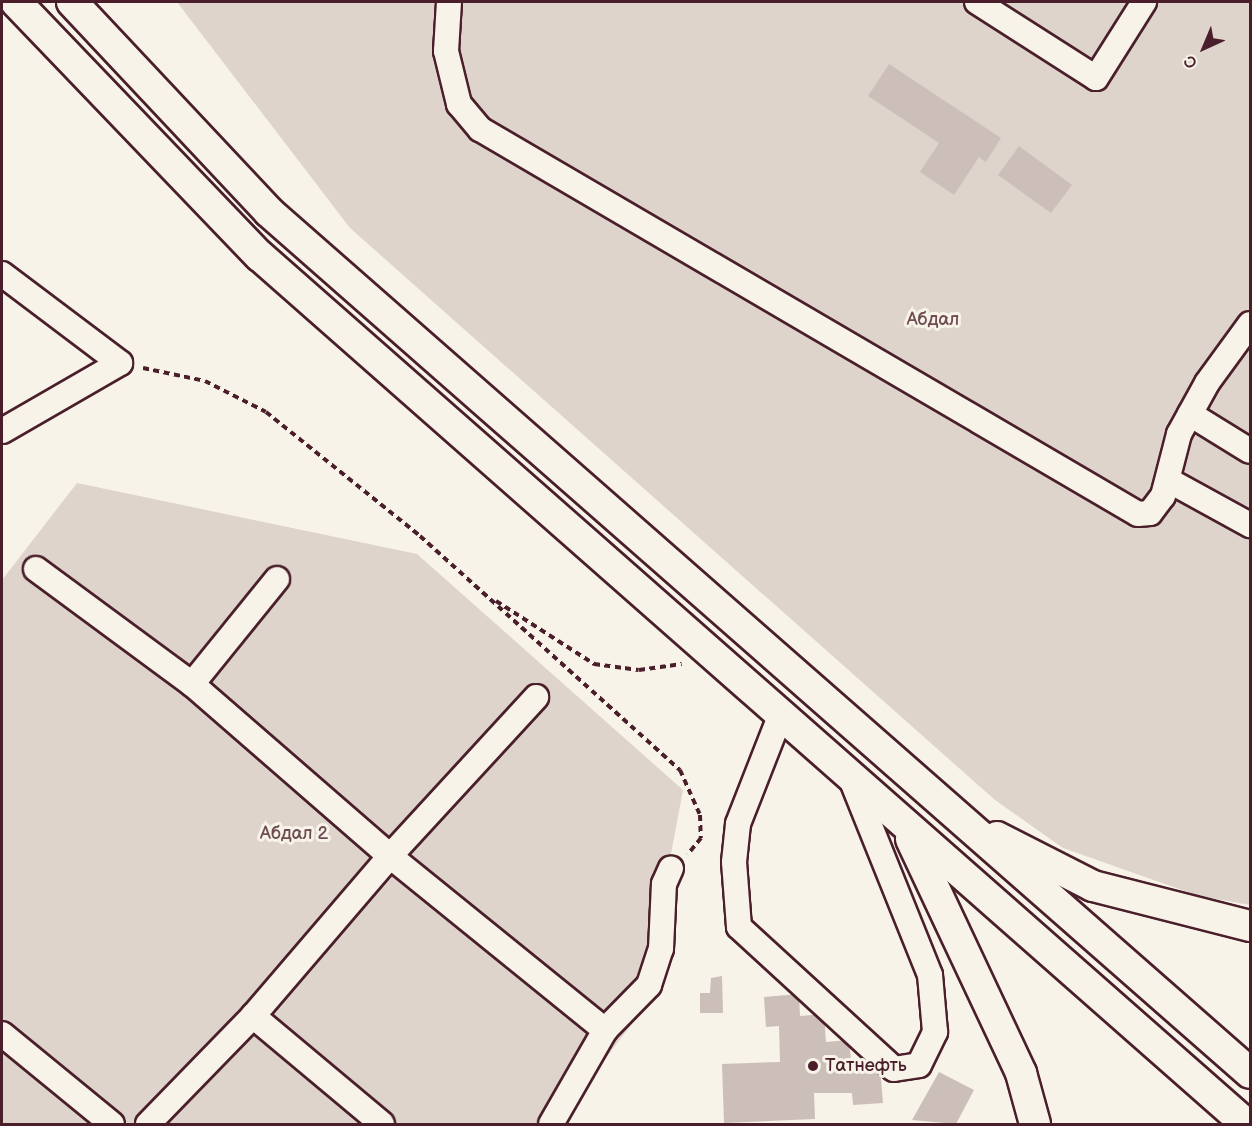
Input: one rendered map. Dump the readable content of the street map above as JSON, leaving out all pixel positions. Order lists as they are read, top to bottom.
{
  "parks": ["Абдал", "Абдал 2"],
  "places": ["Татнефть"],
  "north": "bottom left"
}
